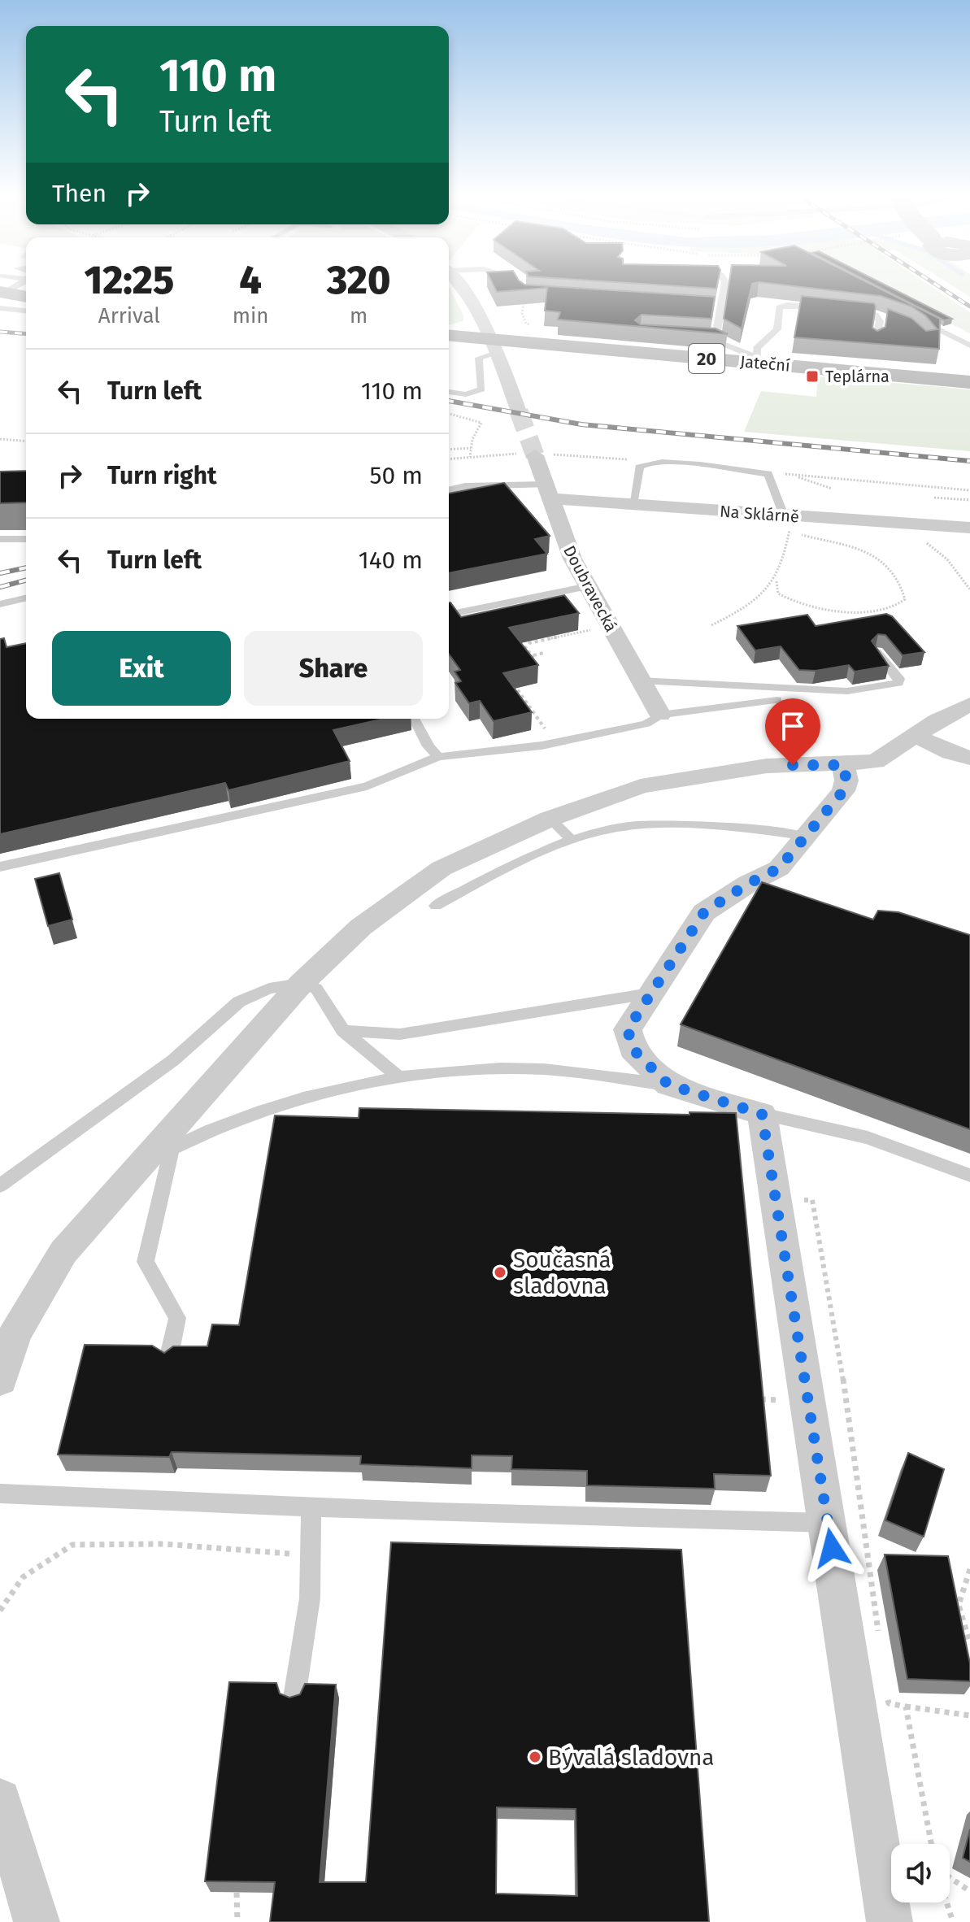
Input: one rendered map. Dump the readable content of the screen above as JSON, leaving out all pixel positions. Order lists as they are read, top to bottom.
{
  "streets": {
    "main road": ["20", "Jateční"],
    "street": ["Na Sklárně", "Doubravecká"]
  },
  "crossings": [
    ["Na Sklárně", "Doubravecká"]
  ],
  "places": {
    "transit": ["Teplárna"],
    "other": ["Současná sladovna", "Bývalá sladovna"]
  },
  "page": {
    "turn": ["110 m", "Turn left"],
    "then": "Then",
    "eta": [
      "12:25",
      "Arrival",
      "4",
      "min",
      "320",
      "m"
    ],
    "list": [
      {
        "name": "Turn left",
        "value": "110 m"
      },
      {
        "name": "Turn right",
        "value": "50 m"
      },
      {
        "name": "Turn left",
        "value": "140 m"
      }
    ],
    "buttons": ["Exit", "Share"]
  }
}
